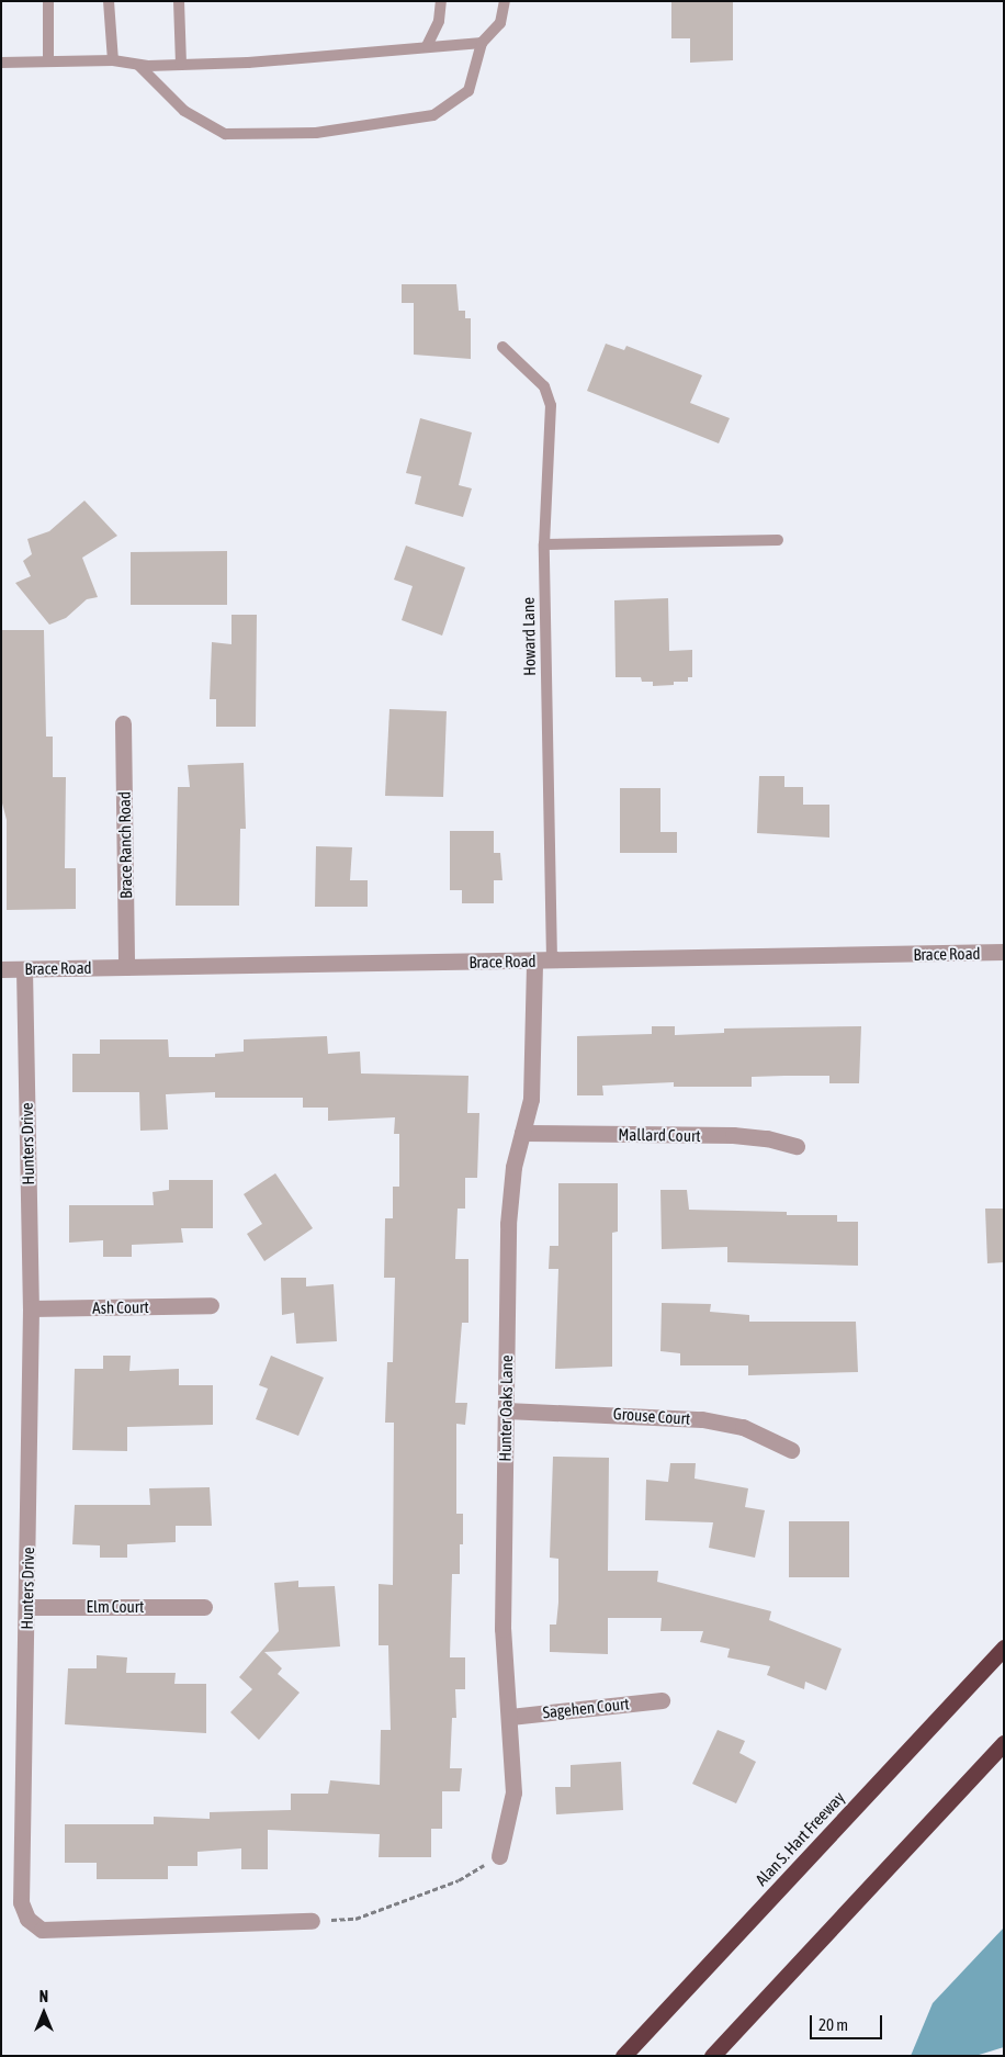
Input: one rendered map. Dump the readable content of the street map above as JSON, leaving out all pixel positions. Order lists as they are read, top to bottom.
{
  "streets": {
    "highway": ["Alan S. Hart Freeway"],
    "street": [
      "Brace Ranch Road",
      "Brace Road",
      "Mallard Court",
      "Hunters Drive",
      "Ash Court",
      "Hunter Oaks Lane",
      "Grouse Court",
      "Elm Court",
      "Sagehen Court"
    ],
    "lane": ["Howard Lane"]
  },
  "crossings": [
    ["Howard Lane", "Brace Road"],
    ["Brace Ranch Road", "Brace Road"],
    ["Brace Road", "Hunters Drive"],
    ["Brace Road", "Hunter Oaks Lane"],
    ["Mallard Court", "Hunter Oaks Lane"],
    ["Hunters Drive", "Ash Court"],
    ["Hunters Drive", "Elm Court"],
    ["Hunter Oaks Lane", "Grouse Court"],
    ["Hunter Oaks Lane", "Sagehen Court"]
  ],
  "scale_bar": "20 m",
  "north": "top"
}
